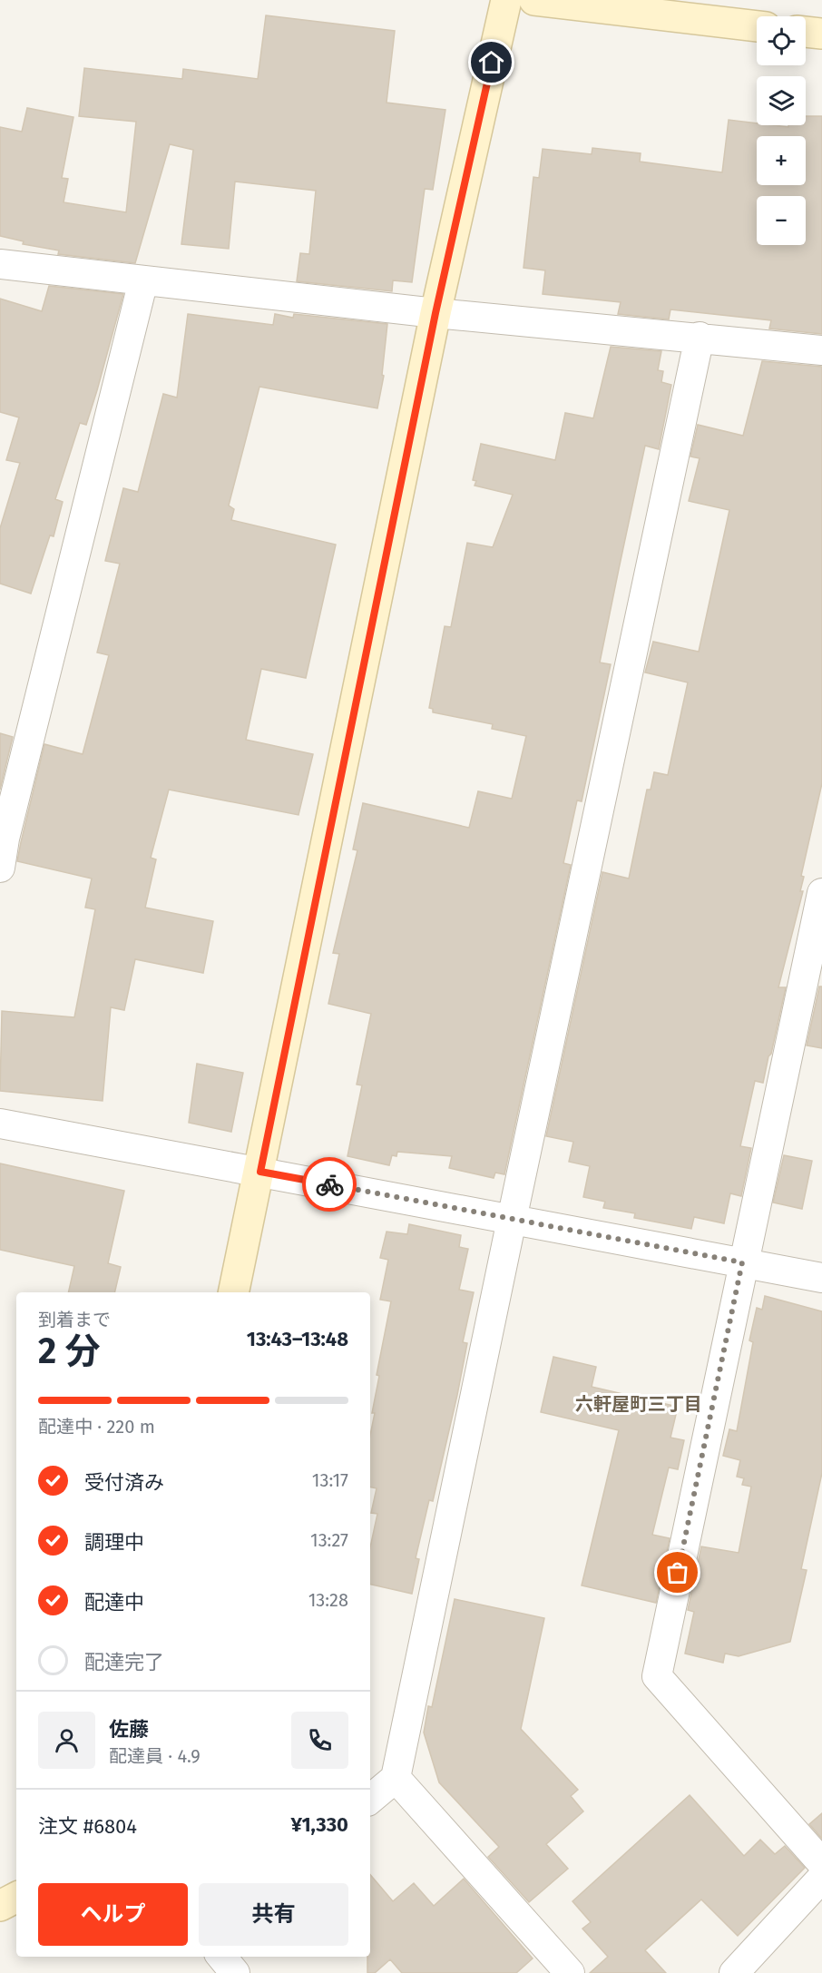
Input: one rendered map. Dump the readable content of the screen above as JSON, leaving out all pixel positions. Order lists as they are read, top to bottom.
{
  "districts": ["六軒屋町三丁目"],
  "page": {
    "map_buttons": ["+", "−"],
    "heading": ["2 分", "到着まで", "13:43–13:48"],
    "panel": [
      "佐藤",
      "配達員 · 4.9",
      "注文 #6804",
      "¥1,330"
    ],
    "bar": "配達中 · 220 m",
    "list": [
      ["受付済み", "13:17"],
      ["調理中", "13:27"],
      ["配達中", "13:28"],
      "配達完了"
    ],
    "buttons": ["ヘルプ", "共有"]
  }
}
